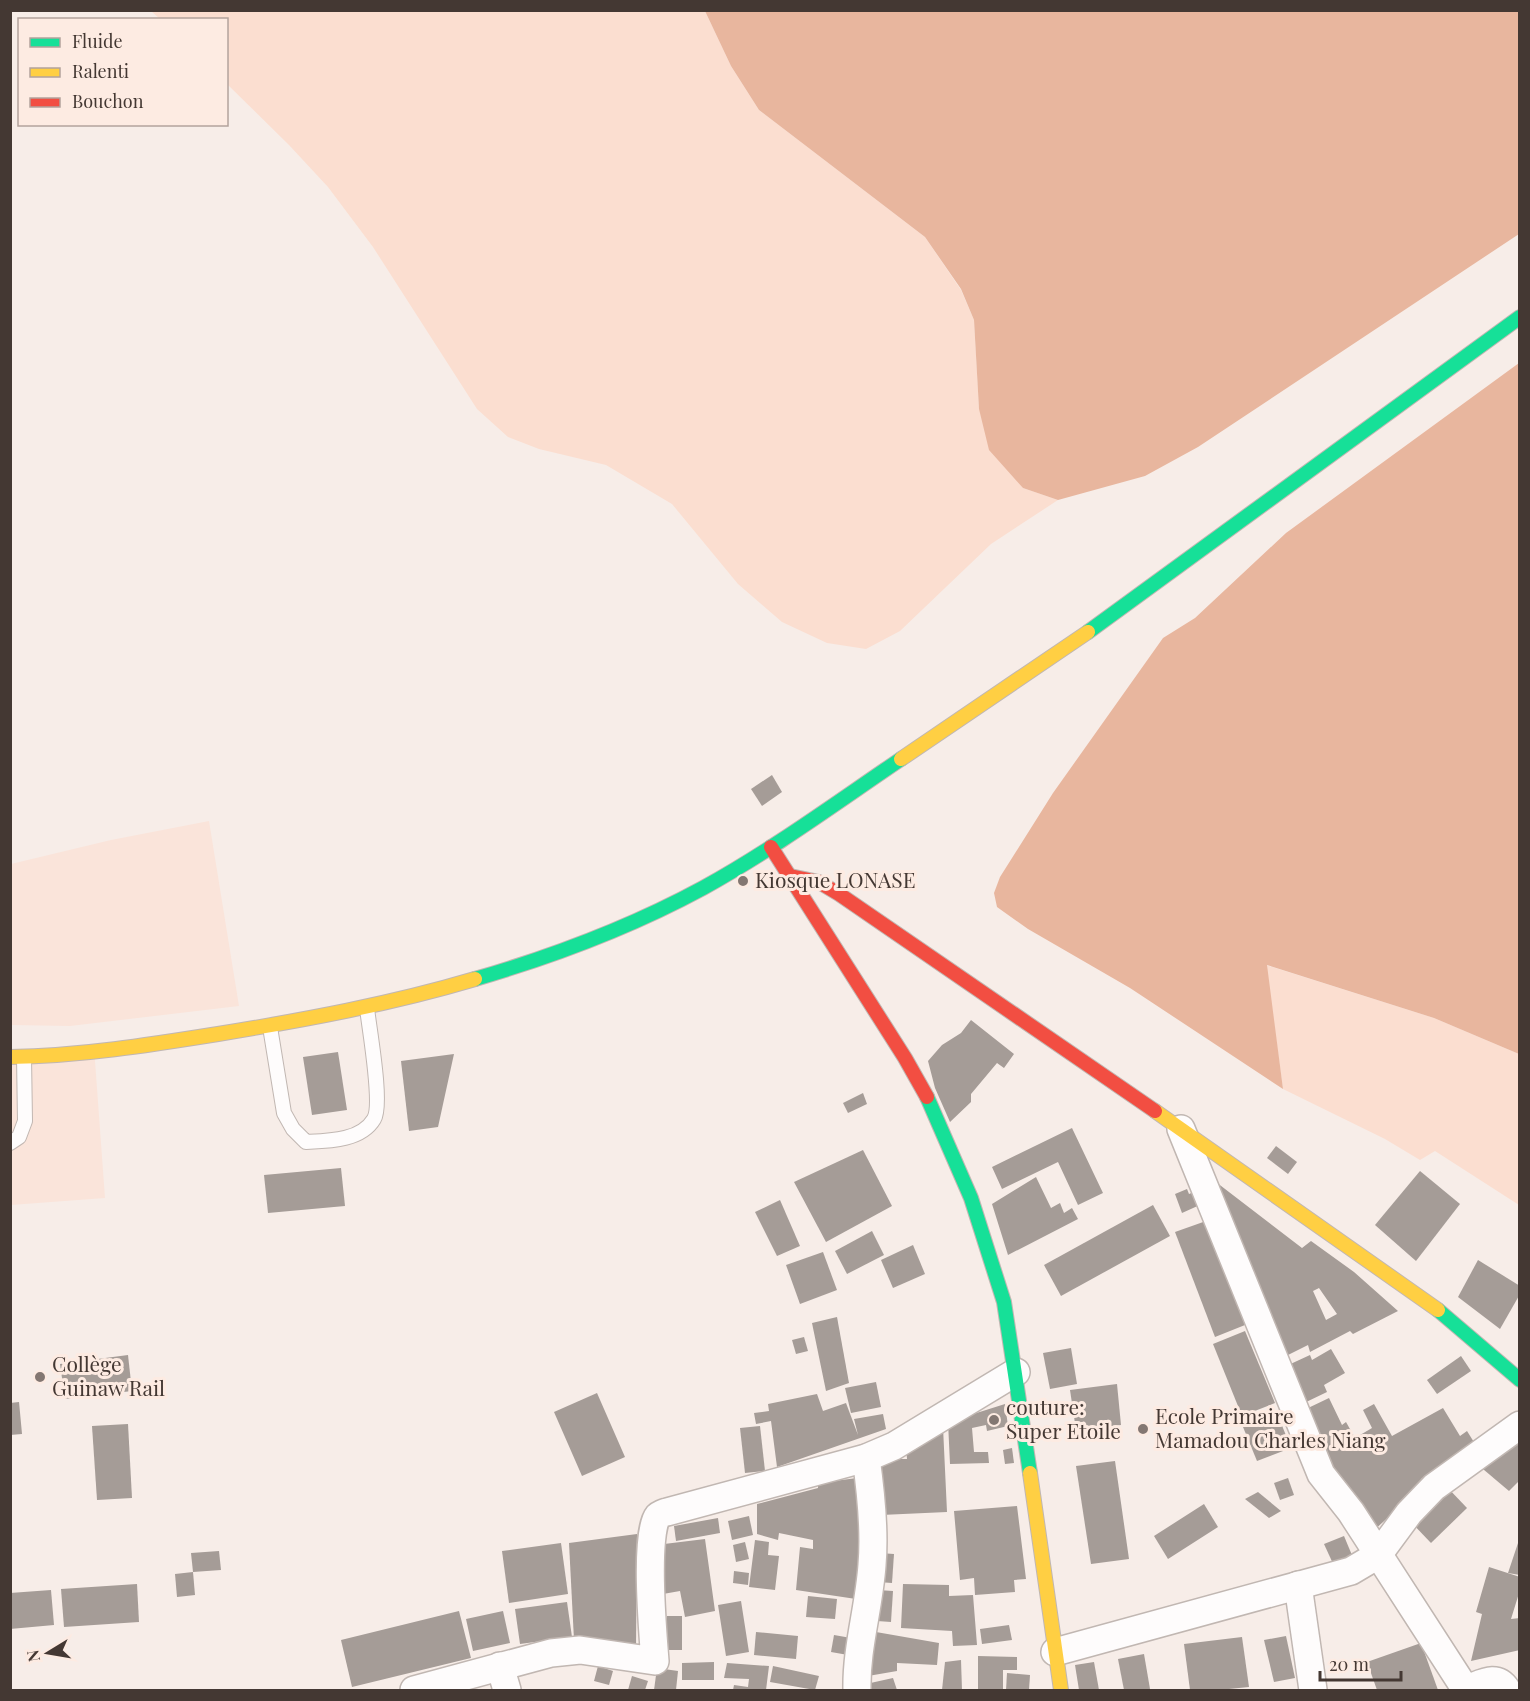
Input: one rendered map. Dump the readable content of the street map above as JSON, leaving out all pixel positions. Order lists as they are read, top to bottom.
{
  "places": [
    "Kiosque LONASE",
    "Collège Guinaw Rail",
    "couture: Super Etoile",
    "Ecole Primaire Mamadou Charles Niang"
  ],
  "legend": ["Fluide", "Ralenti", "Bouchon"],
  "scale_bar": "20 m",
  "north": "left"
}
